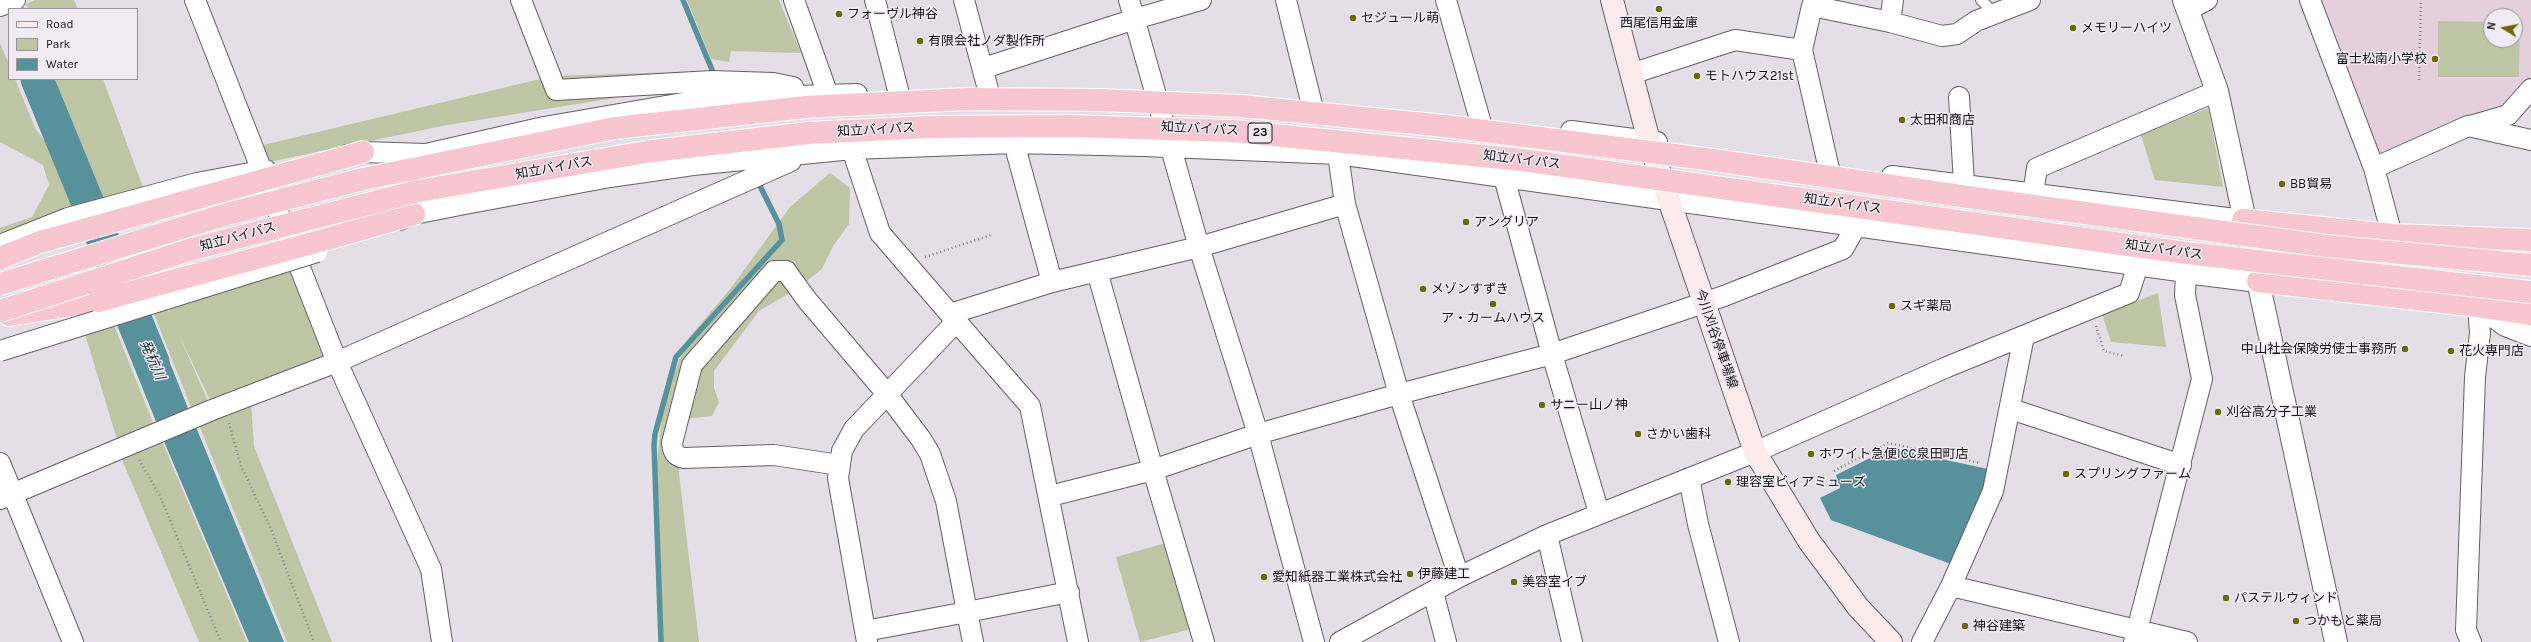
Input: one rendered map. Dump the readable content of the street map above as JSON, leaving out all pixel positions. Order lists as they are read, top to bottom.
{
  "streets": {
    "highway": ["知立バイパス", "23"],
    "main road": ["今川刈谷停車場線"]
  },
  "water": ["発杭川"],
  "places": [
    "西尾信用金庫",
    "フォーヴル神谷",
    "セジュール萌",
    "メモリーハイツ",
    "有限会社ノダ製作所",
    "富士松南小学校",
    "モトハウス21st",
    "太田和商店",
    "BB貿易",
    "アングリア",
    "メゾンすずき",
    "ア・カームハウス",
    "スギ薬局",
    "中山社会保険労使士事務所",
    "花火専門店",
    "サニー山ノ神",
    "刈谷高分子工業",
    "さかい歯科",
    "ホワイト急便ICC泉田町店",
    "スプリングファーム",
    "理容室ビィアミューズ",
    "伊藤建工",
    "愛知紙器工業株式会社",
    "美容室イブ",
    "パステルウィンド",
    "つかもと薬局",
    "神谷建築"
  ],
  "legend": ["Road", "Park", "Water"],
  "north": "left"
}
